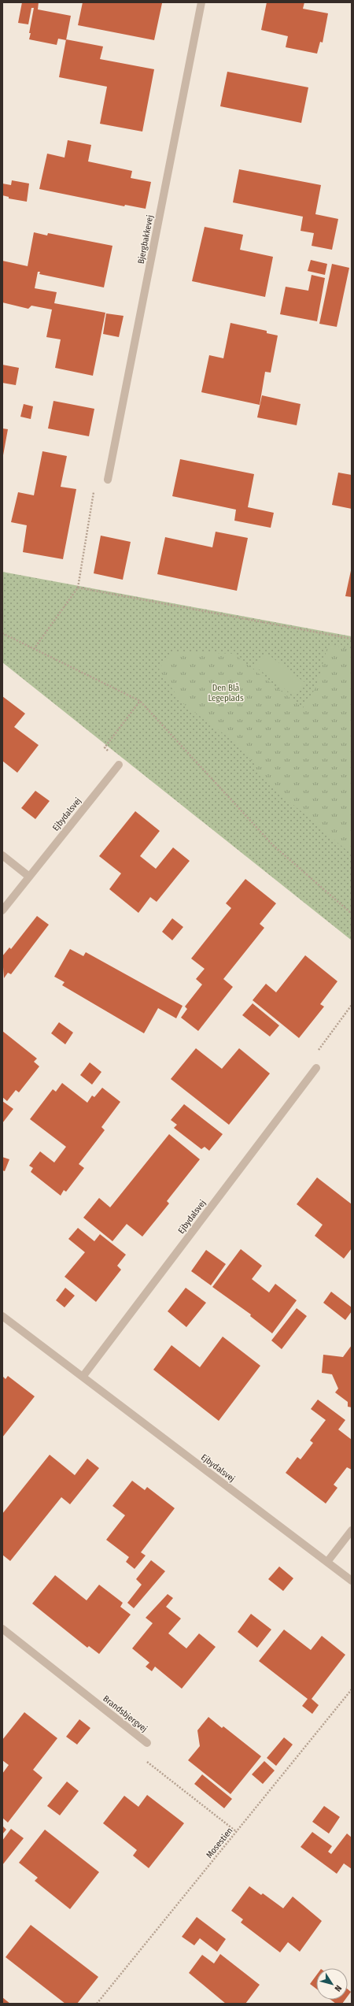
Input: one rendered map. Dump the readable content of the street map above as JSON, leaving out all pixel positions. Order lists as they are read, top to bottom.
{
  "streets": {
    "street": ["Bjergbakkevej", "Ejbydalsvej", "Brandsbjergvej"],
    "path": ["Mosestien"]
  },
  "crossings": [
    ["Brandsbjergvej", "Mosestien"]
  ],
  "parks": ["Den Blå Legeplads"],
  "north": "bottom right"
}
